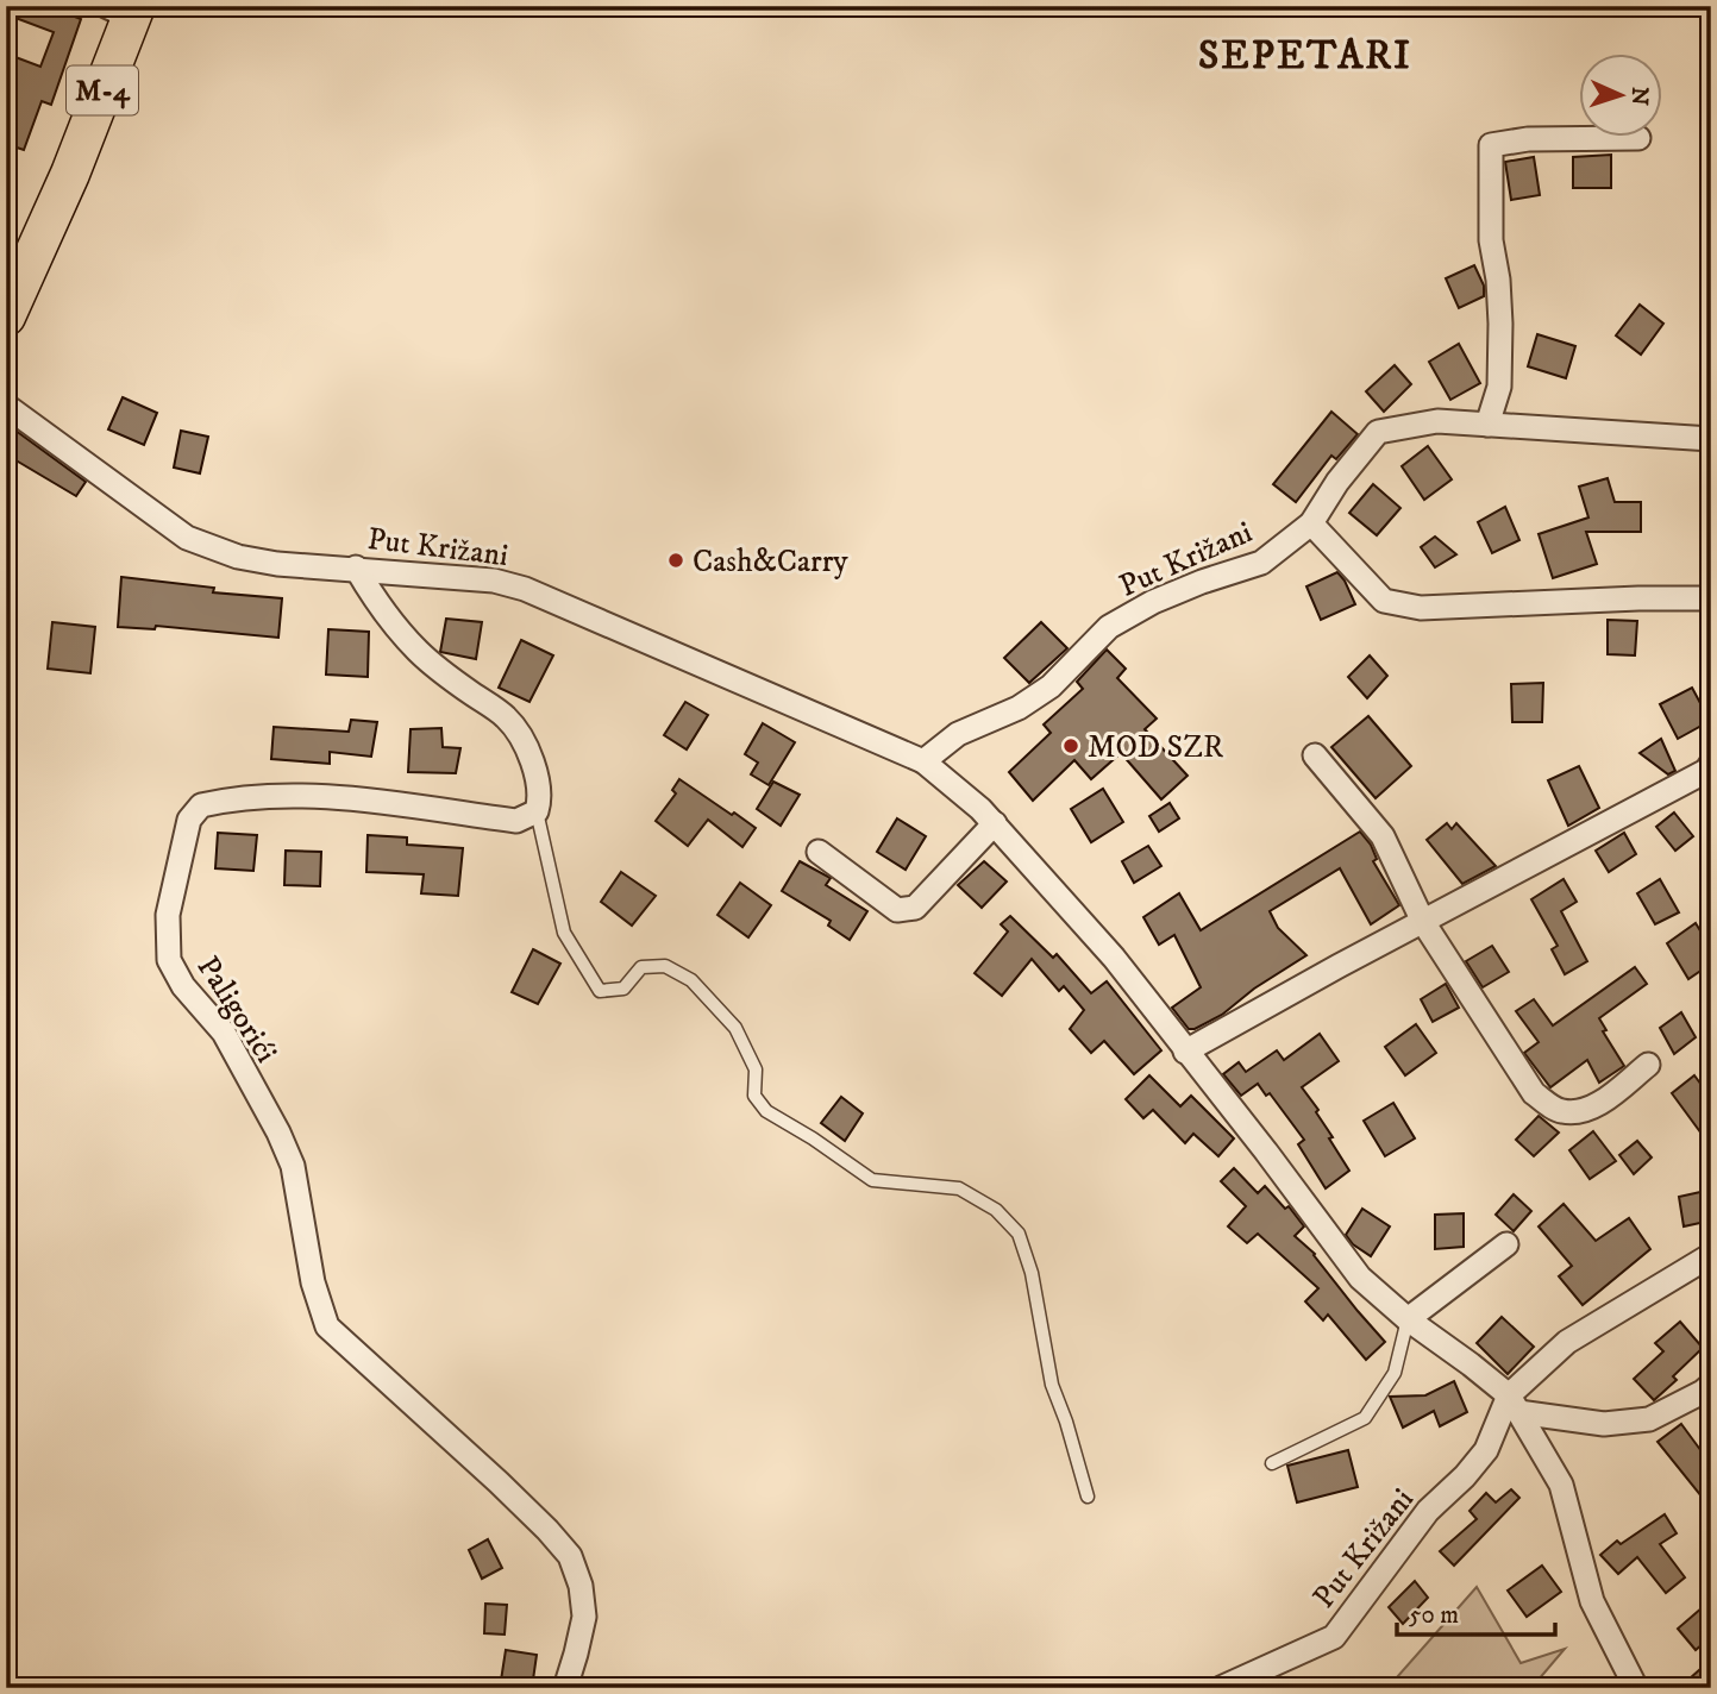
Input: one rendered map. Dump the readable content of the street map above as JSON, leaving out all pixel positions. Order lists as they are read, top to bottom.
{
  "streets": {
    "main road": ["M-4"],
    "street": ["Put Križani", "Paligorići"]
  },
  "districts": ["SEPETARI"],
  "places": ["Cash&Carry", "MOD SZR"],
  "scale_bar": "50 m",
  "north": "right"
}
